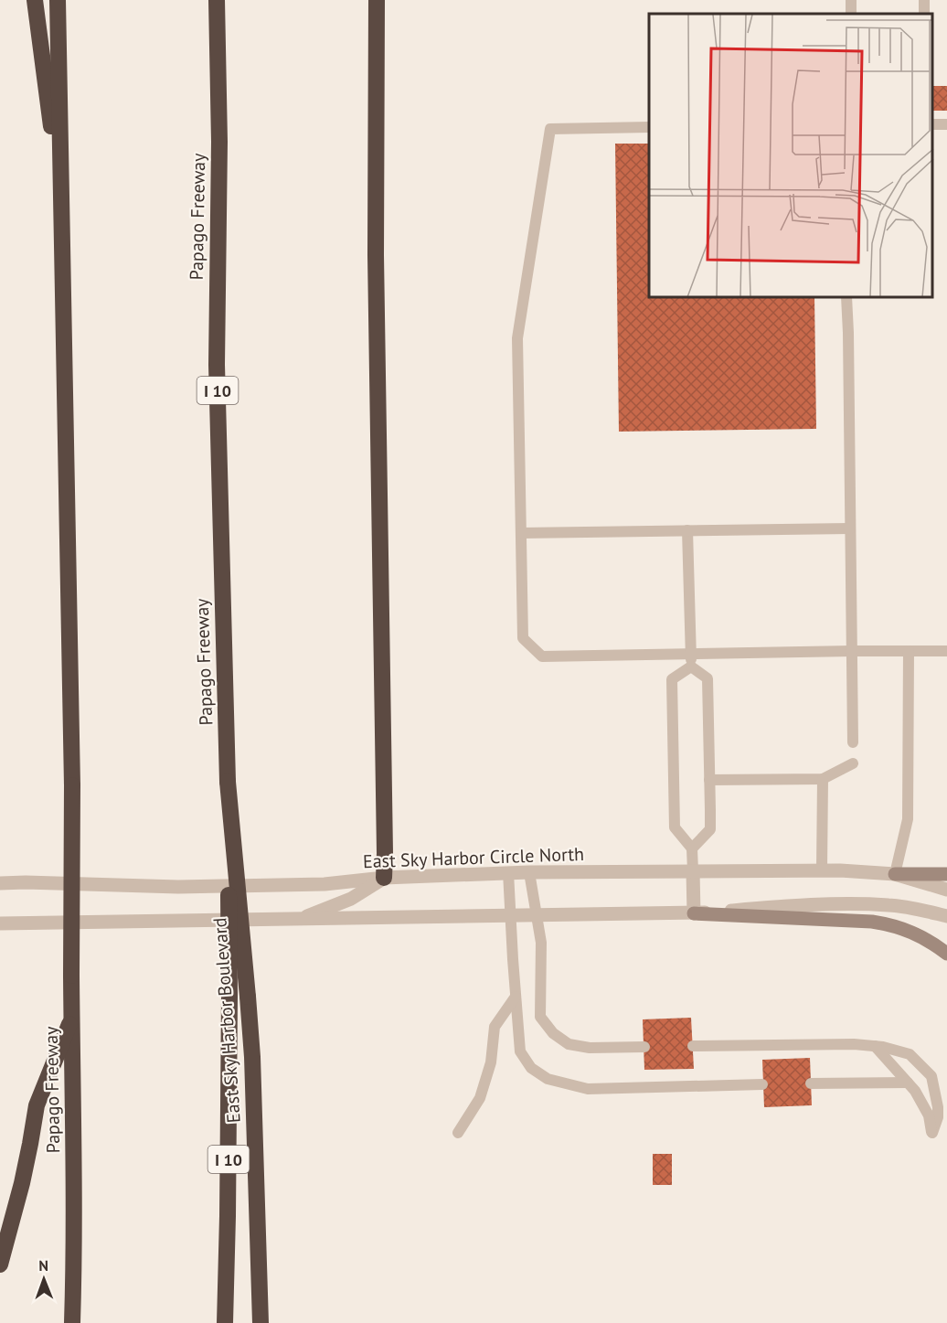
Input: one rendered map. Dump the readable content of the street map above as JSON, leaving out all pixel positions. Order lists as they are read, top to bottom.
{
  "streets": {
    "highway": ["Papago Freeway", "I 10", "East Sky Harbor Boulevard"],
    "street": ["East Sky Harbor Circle North"]
  },
  "crossings": [
    ["Papago Freeway", "East Sky Harbor Boulevard"]
  ],
  "north": "top"
}
